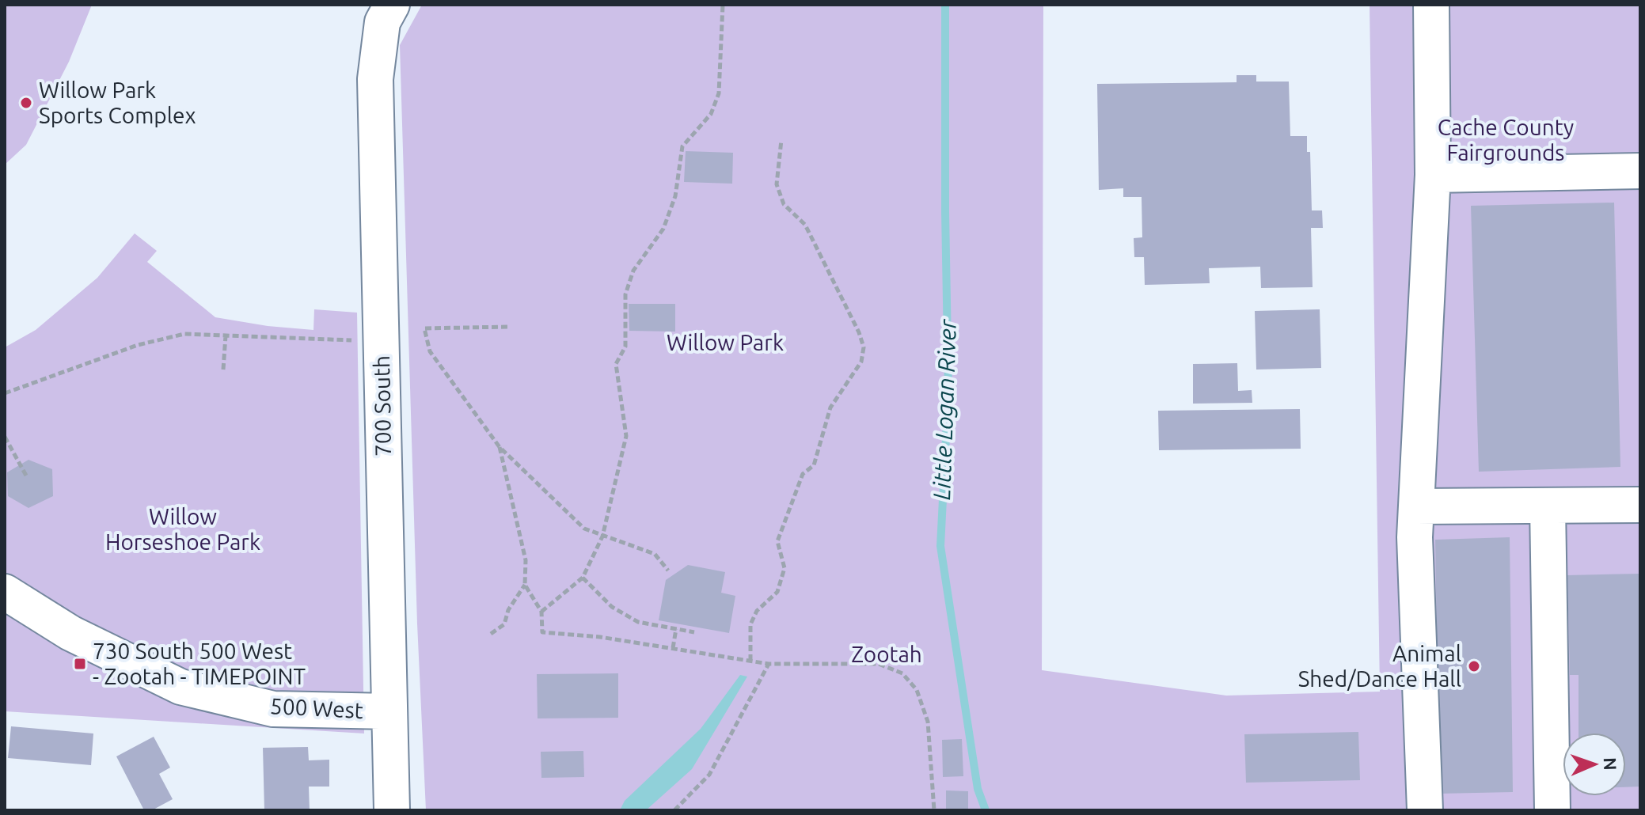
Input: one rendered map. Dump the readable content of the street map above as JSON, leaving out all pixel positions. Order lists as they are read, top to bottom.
{
  "streets": {
    "street": ["700 South", "500 West"]
  },
  "crossings": [
    ["700 South", "500 West"]
  ],
  "water": ["Little Logan River"],
  "parks": [
    "Cache County Fairgrounds",
    "Willow Park",
    "Willow Horseshoe Park",
    "Zootah"
  ],
  "places": {
    "other": ["Willow Park Sports Complex", "Animal Shed/Dance Hall"],
    "transit": ["730 South 500 West - Zootah - TIMEPOINT"]
  },
  "north": "right"
}
